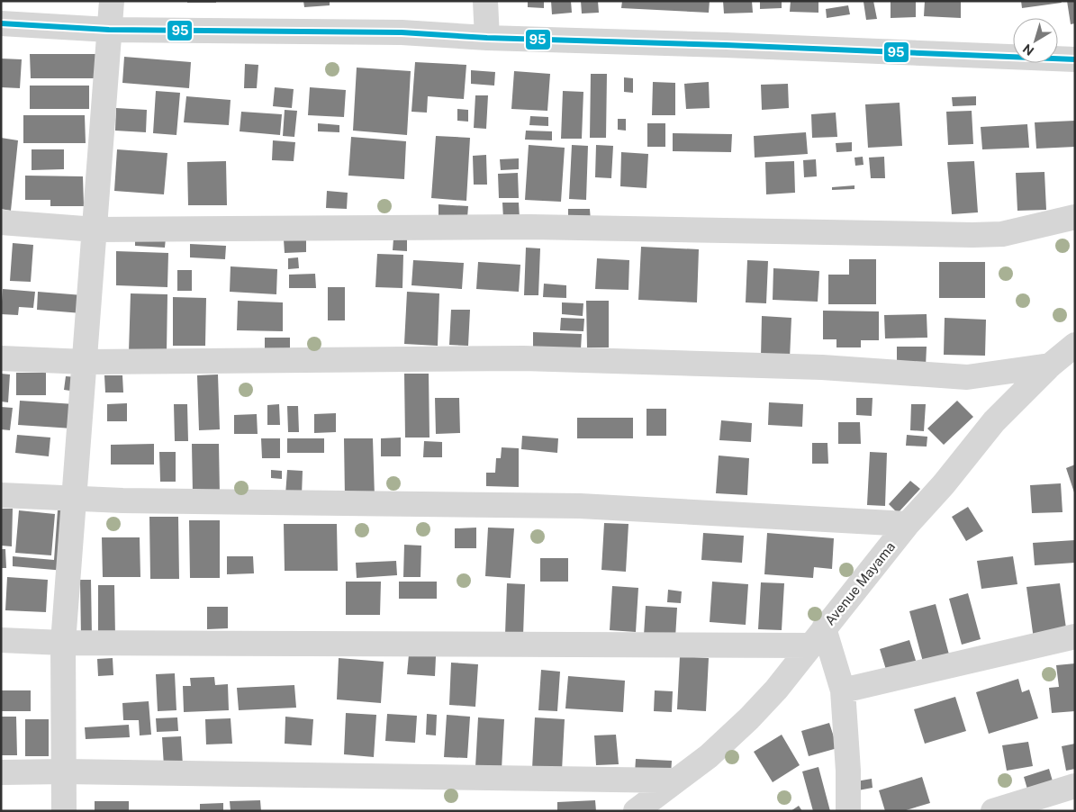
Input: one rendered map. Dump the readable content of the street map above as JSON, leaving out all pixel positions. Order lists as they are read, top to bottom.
{
  "streets": {
    "street": ["Avenue Mayama"]
  },
  "lines": ["transit line 95"],
  "north": "bottom left"
}
